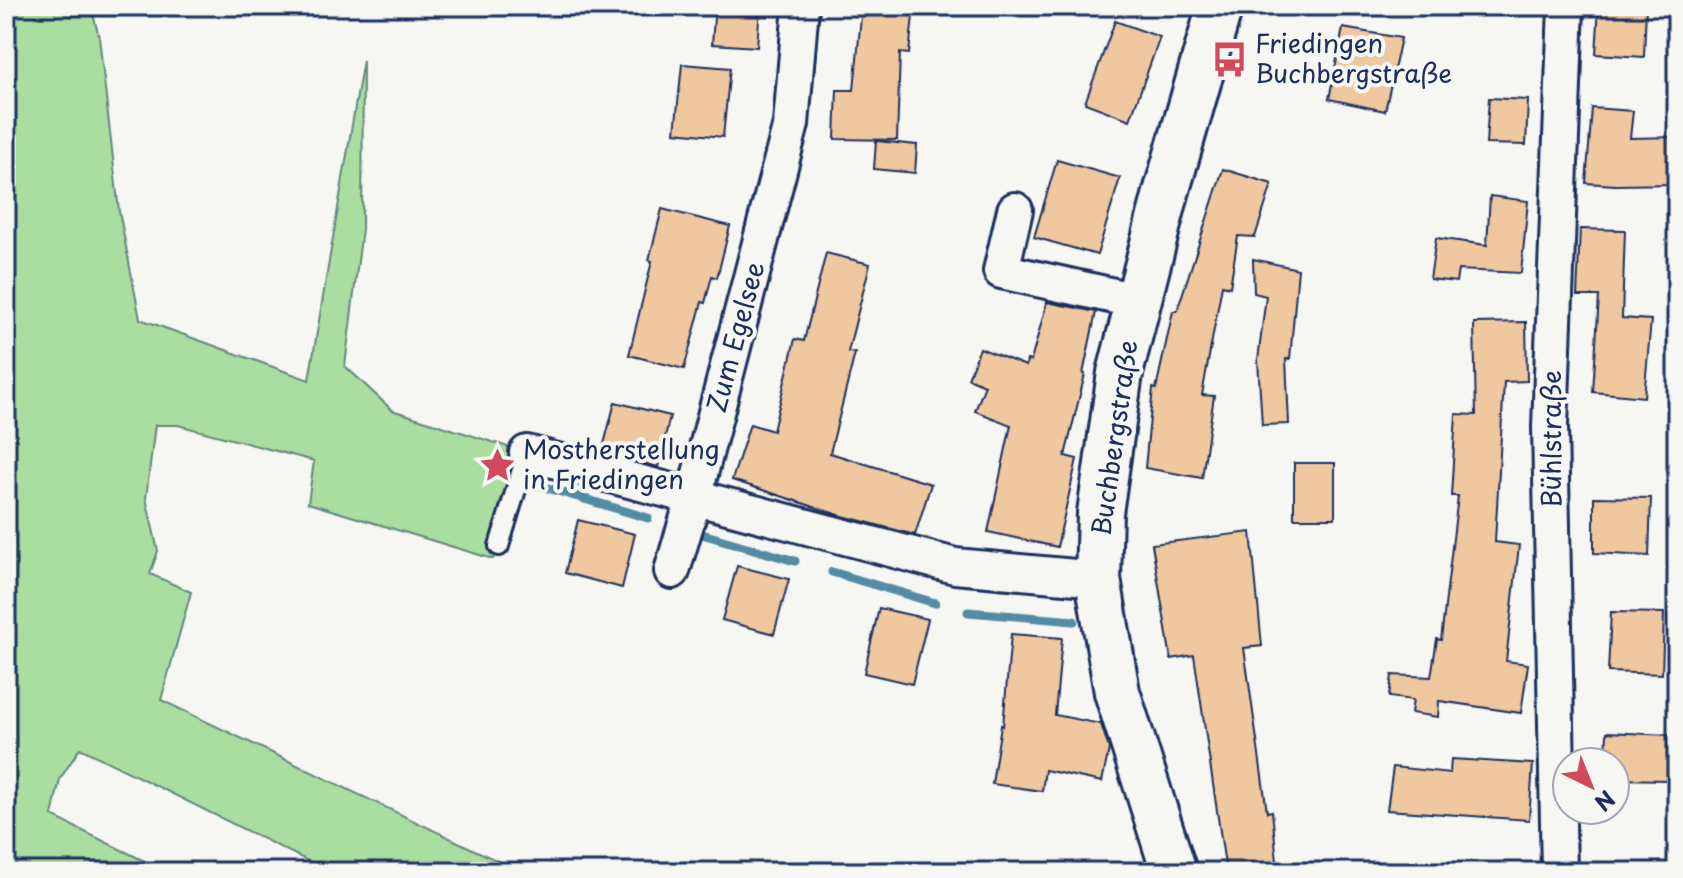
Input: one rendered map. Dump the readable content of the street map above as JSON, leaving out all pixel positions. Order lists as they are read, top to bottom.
{
  "streets": {
    "main road": ["Buchbergstraße"],
    "street": ["Zum Egelsee", "Bühlstraße"]
  },
  "places": {
    "bus stop": ["Friedingen Buchbergstraße"],
    "place": ["Mostherstellung in Friedingen"]
  },
  "north": "bottom right"
}
